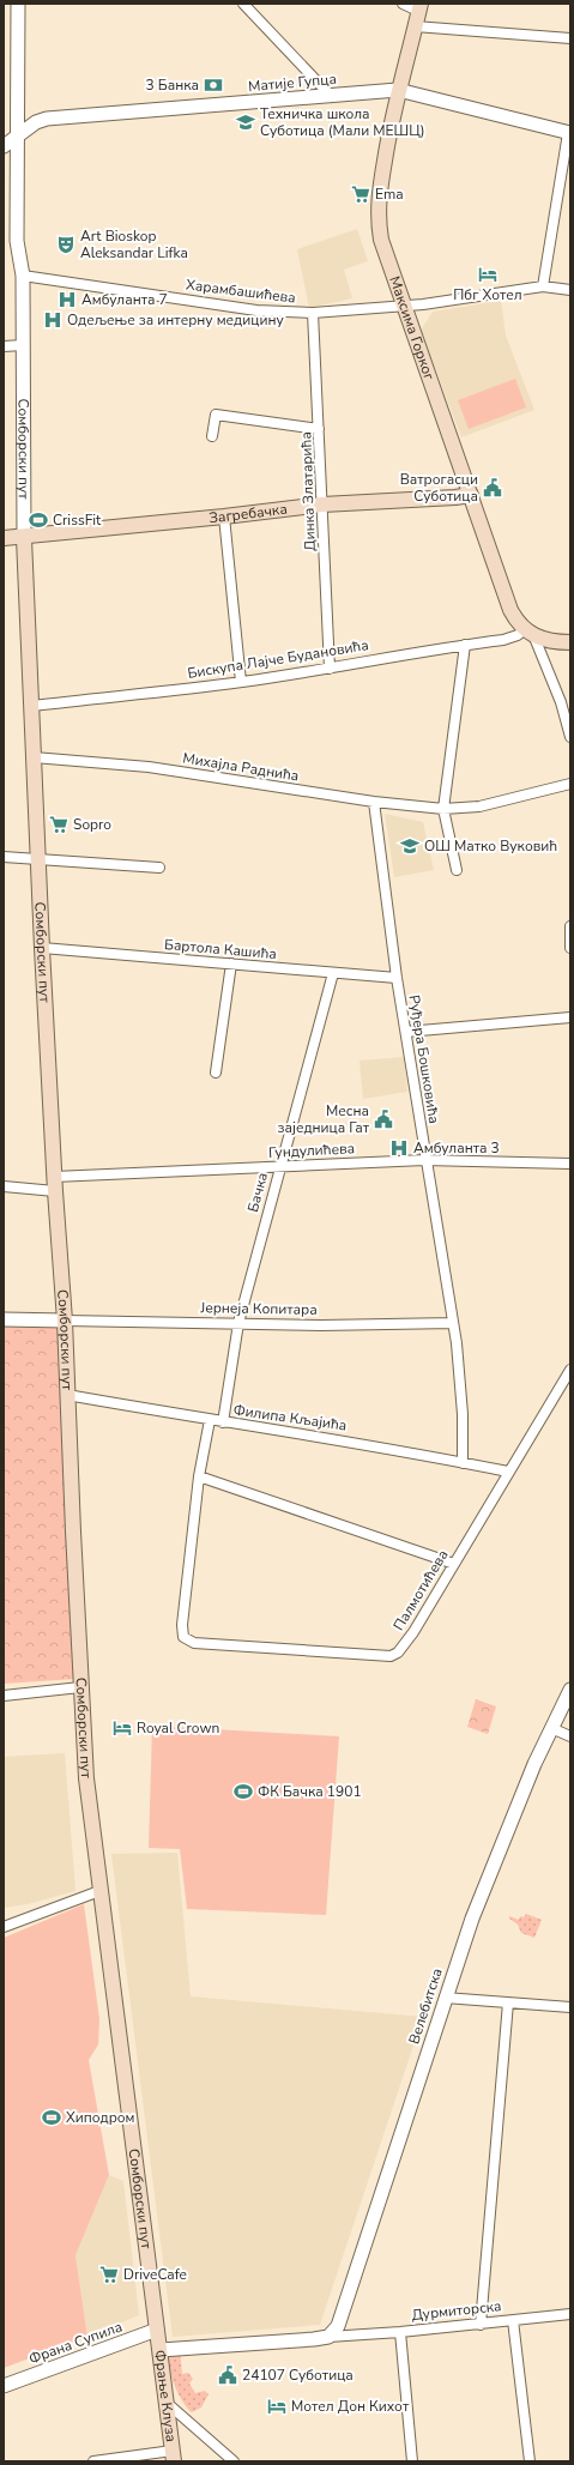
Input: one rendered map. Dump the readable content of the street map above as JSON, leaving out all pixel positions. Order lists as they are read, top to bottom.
{
  "streets": {
    "main road": [
      "Максима Горког",
      "Сомборски пут",
      "Загребачка",
      "Фрање Клуза"
    ],
    "street": [
      "Матије Гупца",
      "Харамбашићева",
      "Динка Златарића",
      "Бискупа Лајче Будановића",
      "Михајла Раднића",
      "Бартола Кашића",
      "Руђера Бошковића",
      "Гундулићева",
      "Бачка",
      "Јернеја Копитара",
      "Филипа Кљајића",
      "Палмотићева",
      "Велебитска",
      "Дурмиторска",
      "Франа Супила"
    ]
  },
  "crossings": [
    ["Матије Гупца", "Максима Горког"],
    ["Матије Гупца", "Сомборски пут"],
    ["Харамбашићева", "Максима Горког"],
    ["Харамбашићева", "Сомборски пут"],
    ["Харамбашићева", "Динка Златарића"],
    ["Максима Горког", "Загребачка"],
    ["Максима Горког", "Бискупа Лајче Будановића"],
    ["Сомборски пут", "Загребачка"],
    ["Сомборски пут", "Бискупа Лајче Будановића"],
    ["Сомборски пут", "Михајла Раднића"],
    ["Сомборски пут", "Бартола Кашића"],
    ["Сомборски пут", "Гундулићева"],
    ["Сомборски пут", "Јернеја Копитара"],
    ["Сомборски пут", "Филипа Кљајића"],
    ["Сомборски пут", "Франа Супила"],
    ["Сомборски пут", "Фрање Клуза"],
    ["Динка Златарића", "Загребачка"],
    ["Динка Златарића", "Бискупа Лајче Будановића"],
    ["Михајла Раднића", "Руђера Бошковића"],
    ["Бартола Кашића", "Руђера Бошковића"],
    ["Бартола Кашића", "Бачка"],
    ["Руђера Бошковића", "Гундулићева"],
    ["Руђера Бошковића", "Јернеја Копитара"],
    ["Руђера Бошковића", "Филипа Кљајића"],
    ["Гундулићева", "Бачка"],
    ["Бачка", "Јернеја Копитара"],
    ["Бачка", "Филипа Кљајића"],
    ["Филипа Кљајића", "Палмотићева"],
    ["Велебитска", "Дурмиторска"],
    ["Велебитска", "Фрање Клуза"],
    ["Франа Супила", "Фрање Клуза"]
  ],
  "places": {
    "bank": ["3 Банка"],
    "school or university": ["Техничка школа Суботица (Мали МЕШЦ)", "ОШ Матко Вуковић"],
    "supermarket": ["Ema", "Sopro", "DriveCafe"],
    "theatre": ["Art Bioskop Aleksandar Lifka"],
    "hotel": ["Пбг Хотел", "Royal Crown", "Мотел Дон Кихот"],
    "hospital": ["Амбуланта 7", "Одељење за интерну медицину", "Амбуланта 3"],
    "public building": ["Ватрогасци Суботица", "Месна заједница Гат", "24107 Суботица"],
    "sports": ["CrissFit", "ФК Бачка 1901", "Хиподром"]
  }
}
